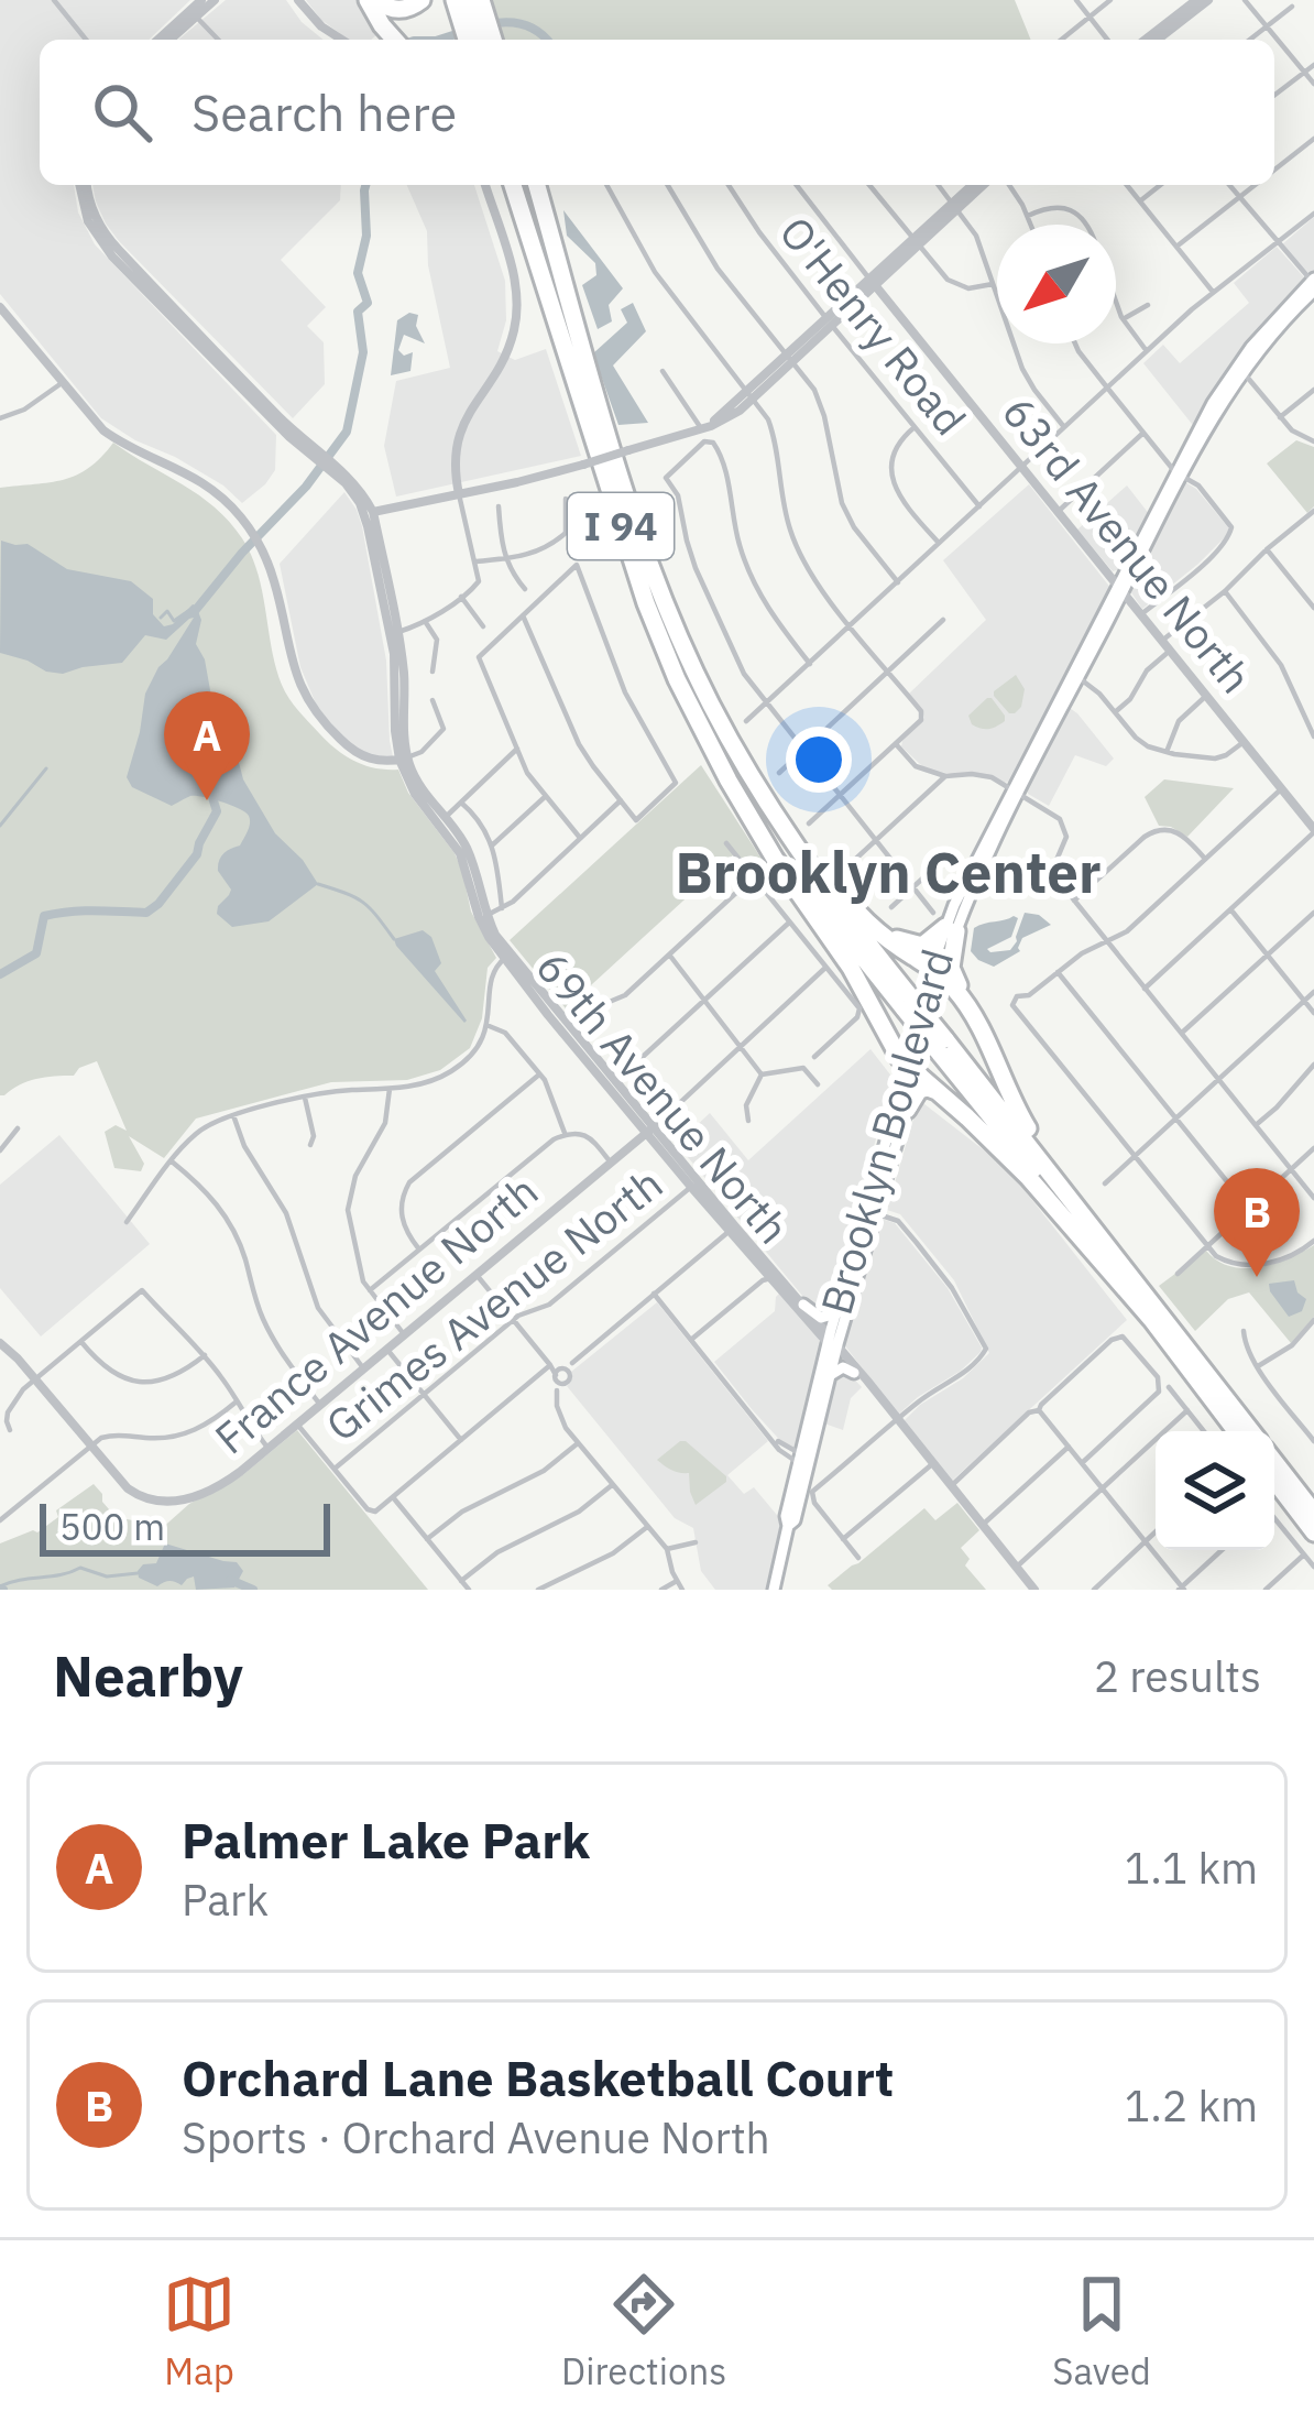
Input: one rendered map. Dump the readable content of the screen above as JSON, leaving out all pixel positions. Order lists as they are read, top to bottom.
{
  "streets": {
    "highway": ["I 94"],
    "main road": ["Brooklyn Boulevard"],
    "street": [
      "O'Henry Road",
      "63rd Avenue North",
      "69th Avenue North",
      "Grimes Avenue North",
      "France Avenue North"
    ]
  },
  "crossings": [
    ["63rd Avenue North", "Brooklyn Boulevard"],
    ["69th Avenue North", "Brooklyn Boulevard"],
    ["69th Avenue North", "Grimes Avenue North"],
    ["69th Avenue North", "France Avenue North"]
  ],
  "districts": ["Brooklyn Center"],
  "scale_bar": "500 m",
  "north": "bottom left",
  "page": {
    "search": "Search here",
    "pins": ["A", "B"],
    "scale": "500 m",
    "heading": ["Nearby", "2 results"],
    "list": [
      {
        "mark": "A",
        "name": "Palmer Lake Park",
        "note": "Park",
        "value": "1.1 km"
      },
      {
        "mark": "B",
        "name": "Orchard Lane Basketball Court",
        "note": "Sports · Orchard Avenue North",
        "value": "1.2 km"
      }
    ],
    "nav": ["Map", "Directions", "Saved"]
  }
}
